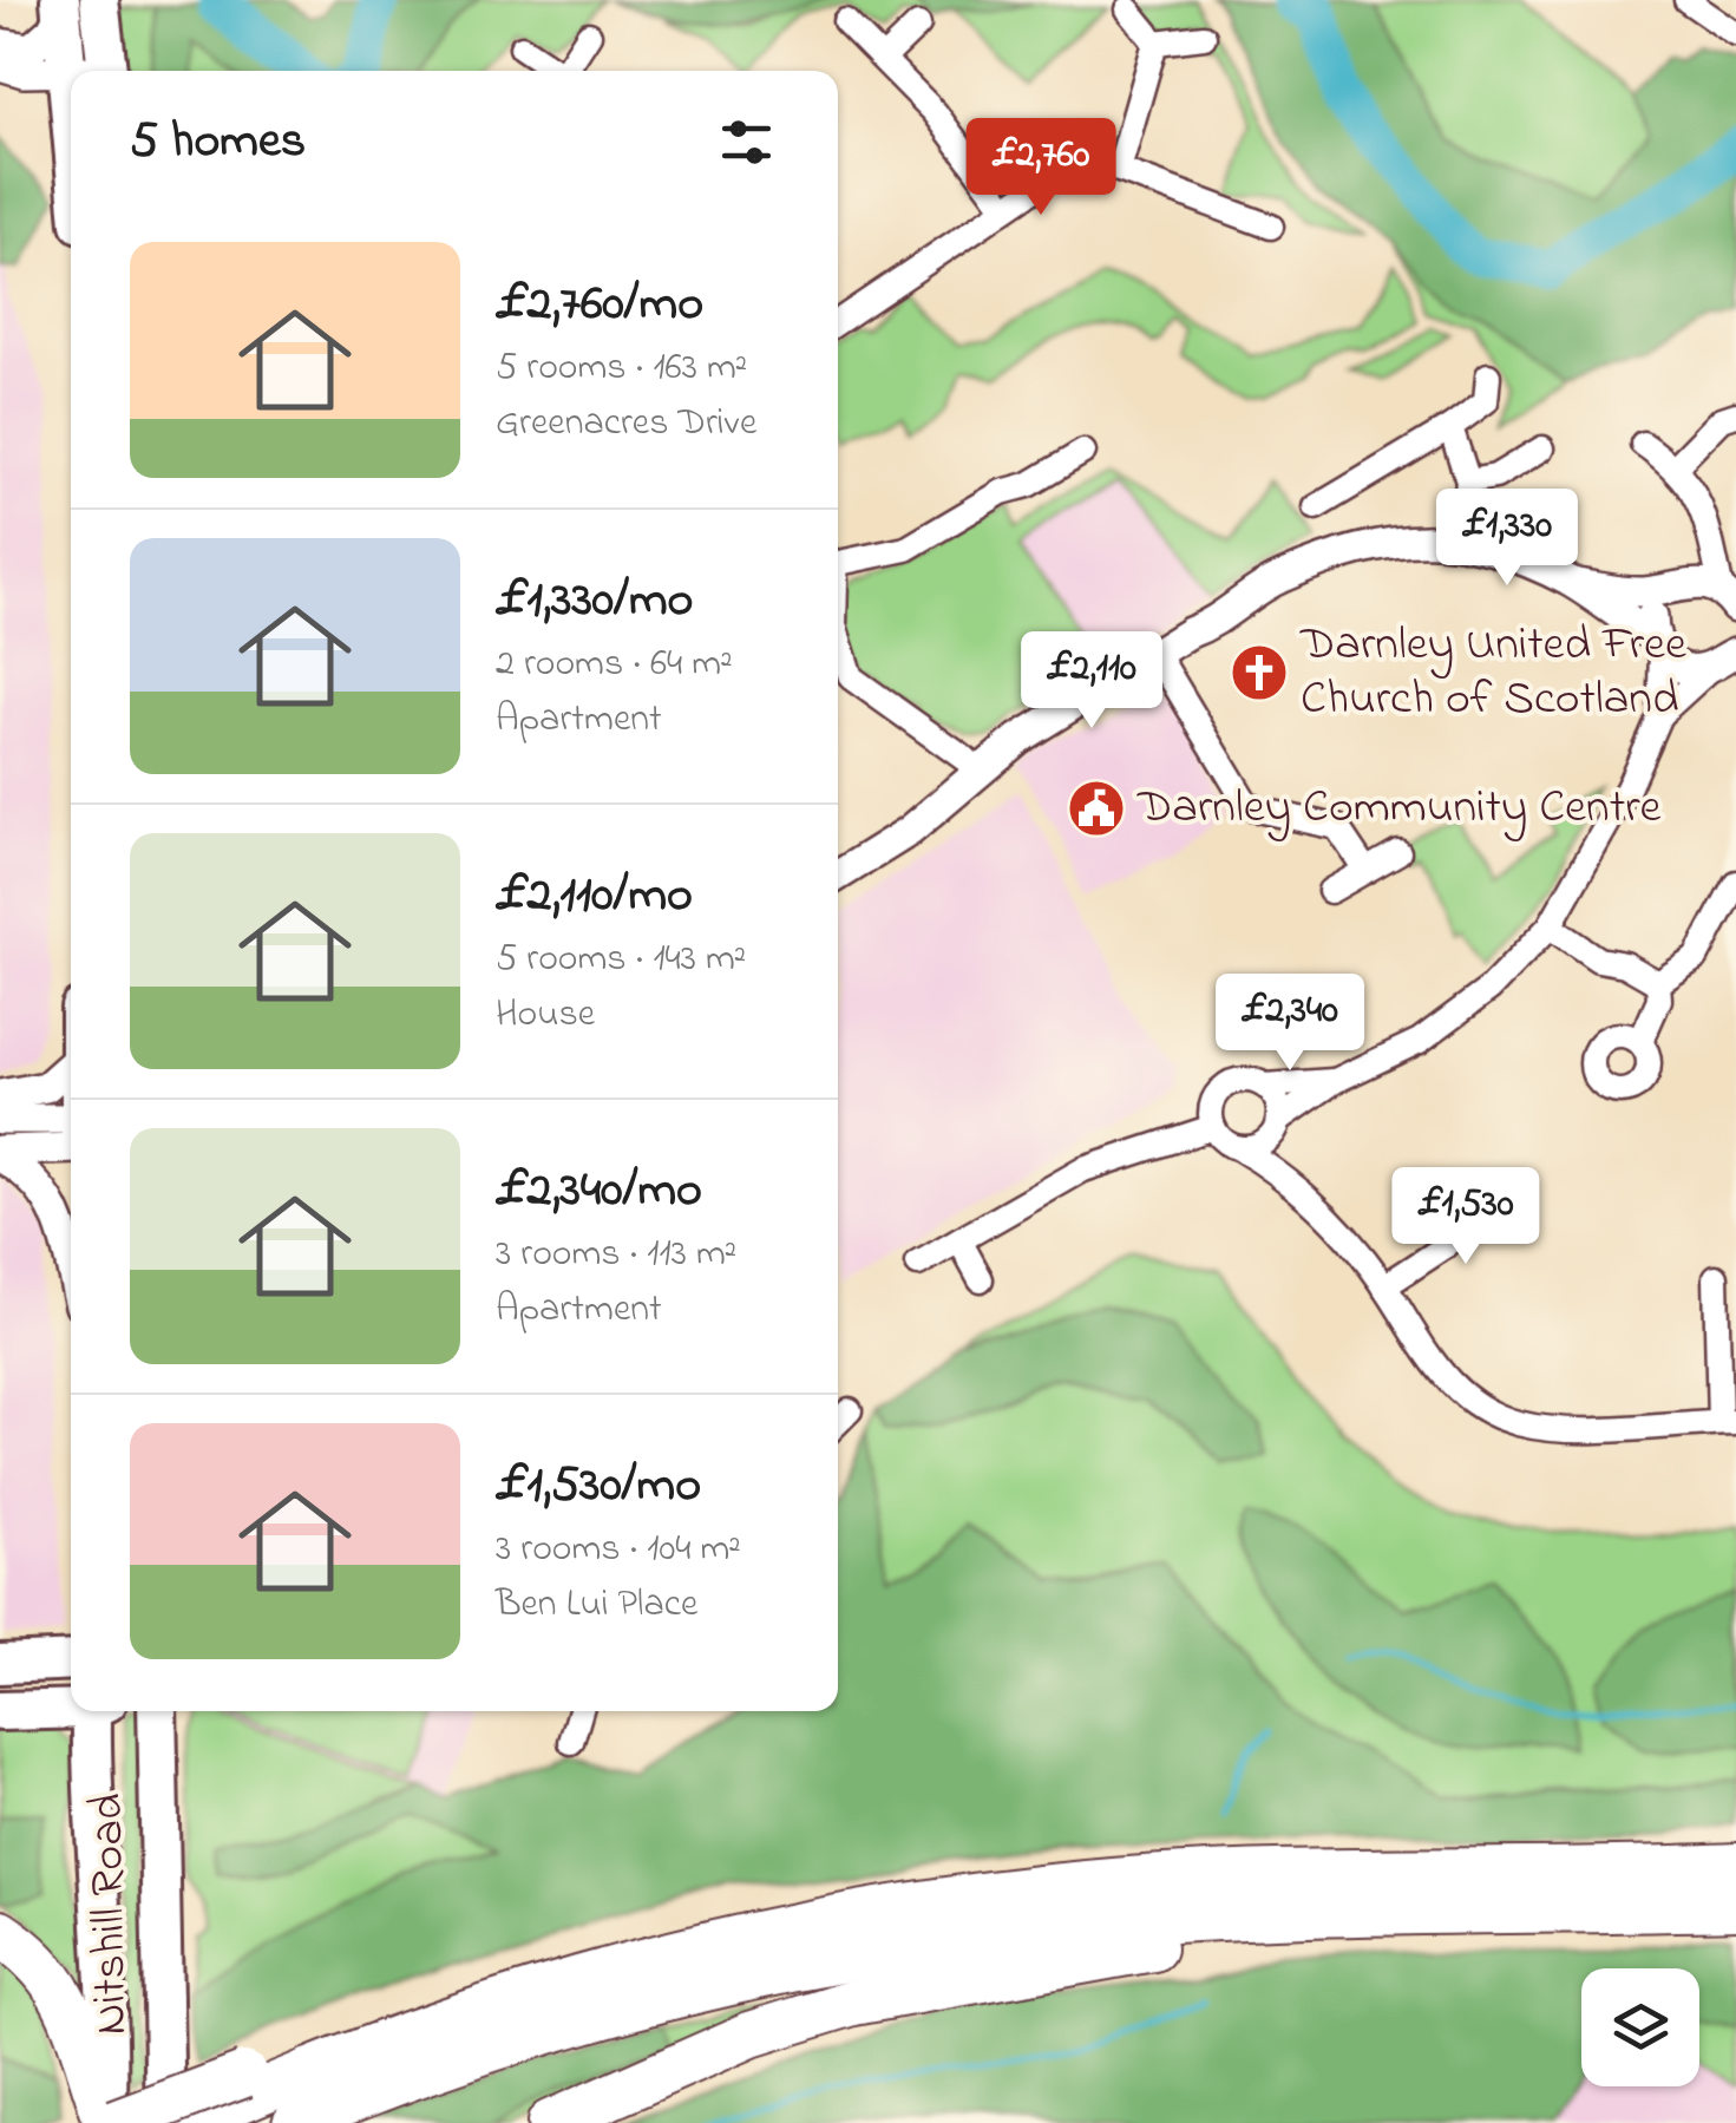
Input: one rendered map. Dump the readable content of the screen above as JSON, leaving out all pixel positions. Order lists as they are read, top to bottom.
{
  "streets": {
    "main road": ["Nitshill Road"]
  },
  "places": {
    "church": ["Darnley United Free Church of Scotland"],
    "public building": ["Darnley Community Centre"]
  },
  "page": {
    "heading": "5 homes",
    "price": [
      "£2,760",
      "£1,330",
      "£2,110",
      "£2,340",
      "£1,530"
    ],
    "list": [
      {
        "name": "£2,760/mo",
        "note": "5 rooms · 163 m² · Greenacres Drive"
      },
      {
        "name": "£1,330/mo",
        "note": "2 rooms · 64 m² · Apartment"
      },
      {
        "name": "£2,110/mo",
        "note": "5 rooms · 143 m² · House"
      },
      {
        "name": "£2,340/mo",
        "note": "3 rooms · 113 m² · Apartment"
      },
      {
        "name": "£1,530/mo",
        "note": "3 rooms · 104 m² · Ben Lui Place"
      }
    ]
  }
}
